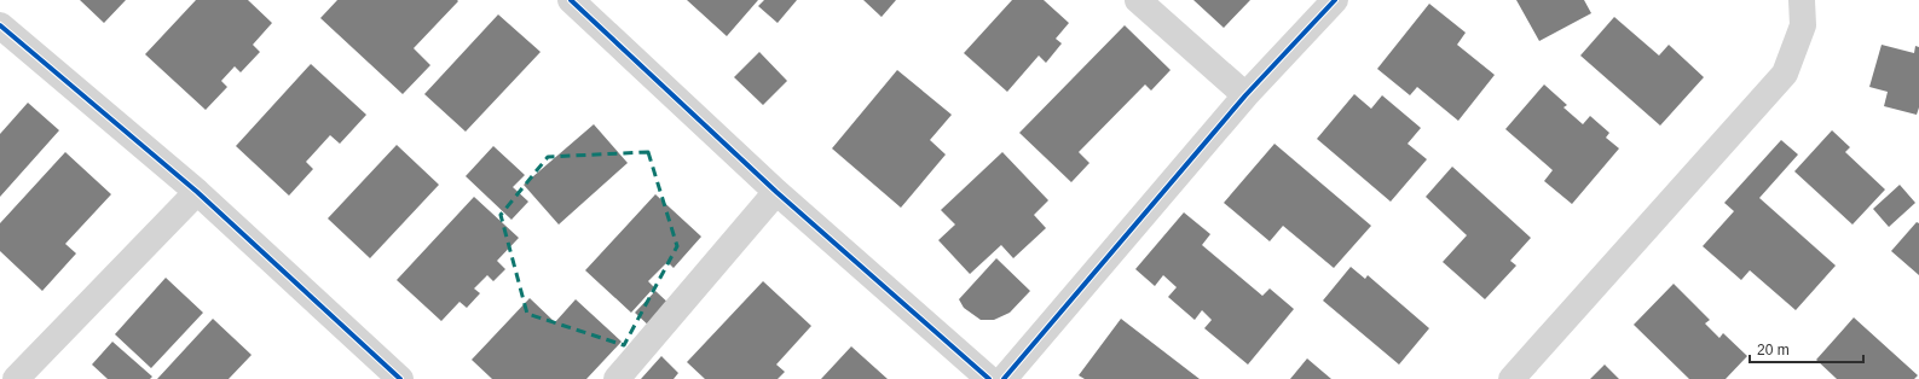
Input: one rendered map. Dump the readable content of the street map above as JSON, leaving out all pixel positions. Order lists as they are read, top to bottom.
{
  "scale_bar": "20 m"
}
